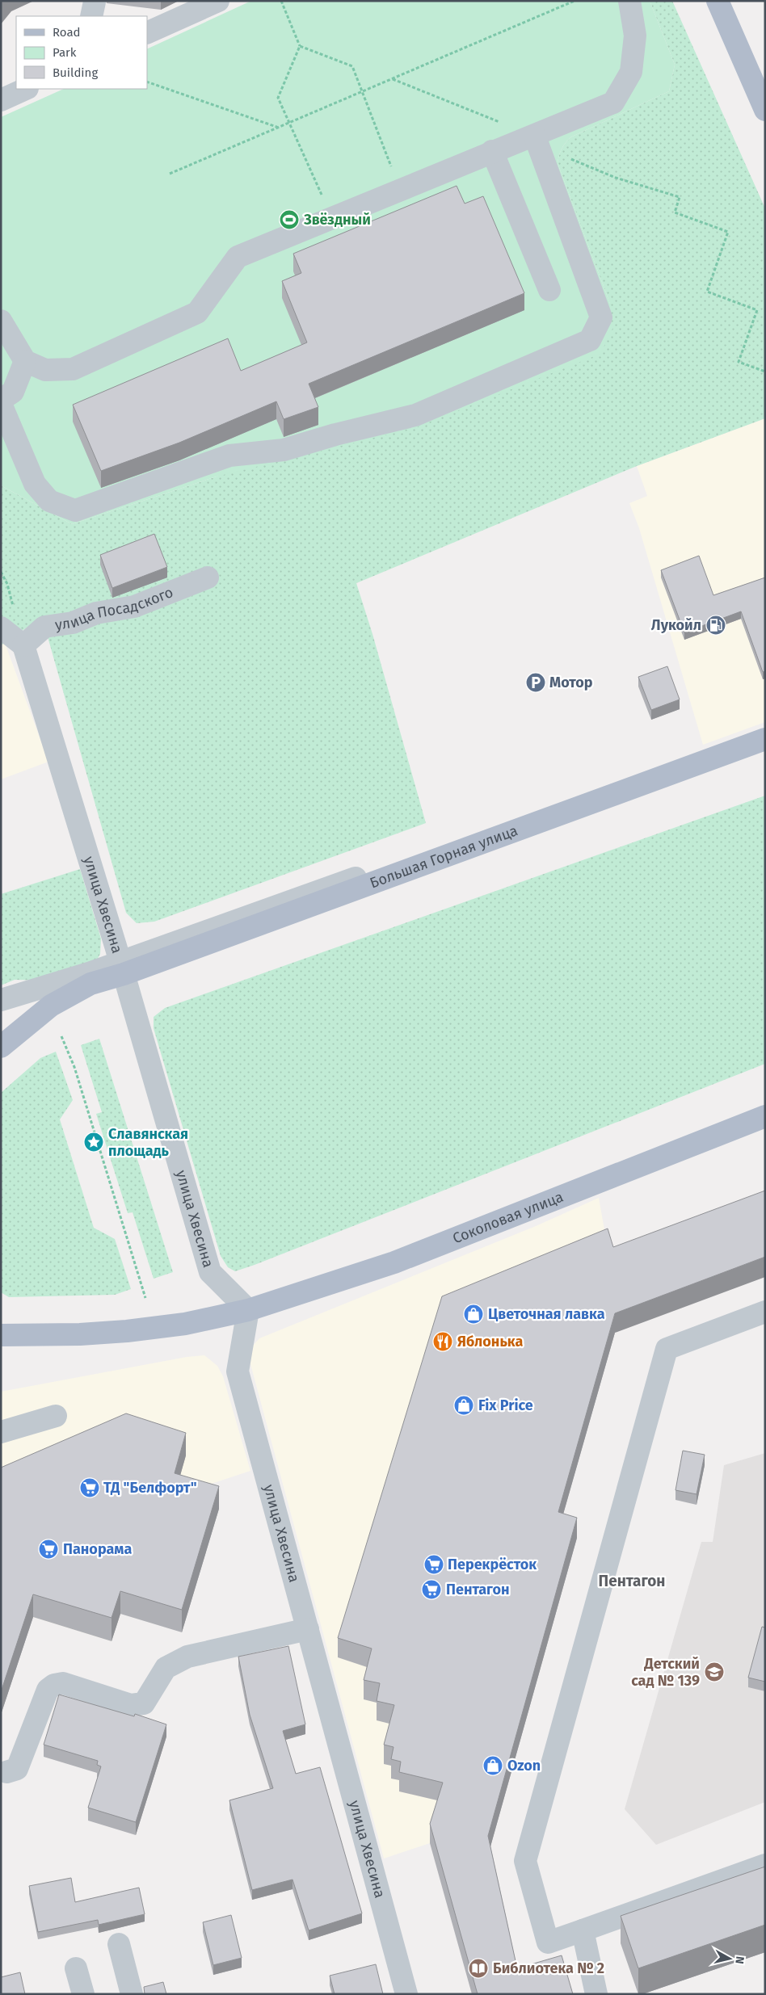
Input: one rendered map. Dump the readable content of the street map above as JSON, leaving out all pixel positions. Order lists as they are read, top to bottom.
{
  "streets": {
    "main road": ["Большая Горная улица", "Соколовая улица"],
    "street": ["улица Посадского", "улица Хвесина"]
  },
  "crossings": [
    ["улица Посадского", "улица Хвесина"],
    ["Большая Горная улица", "улица Хвесина"],
    ["улица Хвесина", "Соколовая улица"]
  ],
  "districts": ["Пентагон"],
  "places": {
    "sports": ["Звёздный"],
    "fuel station": ["Лукойл"],
    "parking": ["Мотор"],
    "place": ["Славянская площадь"],
    "shop": ["Цветочная лавка", "Fix Price", "Ozon"],
    "restaurant": ["Яблонька"],
    "supermarket": [
      "ТД \"Белфорт\"",
      "Панорама",
      "Перекрёсток",
      "Пентагон"
    ],
    "school or university": ["Детский сад № 139"],
    "library": ["Библиотека № 2"]
  },
  "legend": ["Road", "Park", "Building"],
  "north": "right"
}
